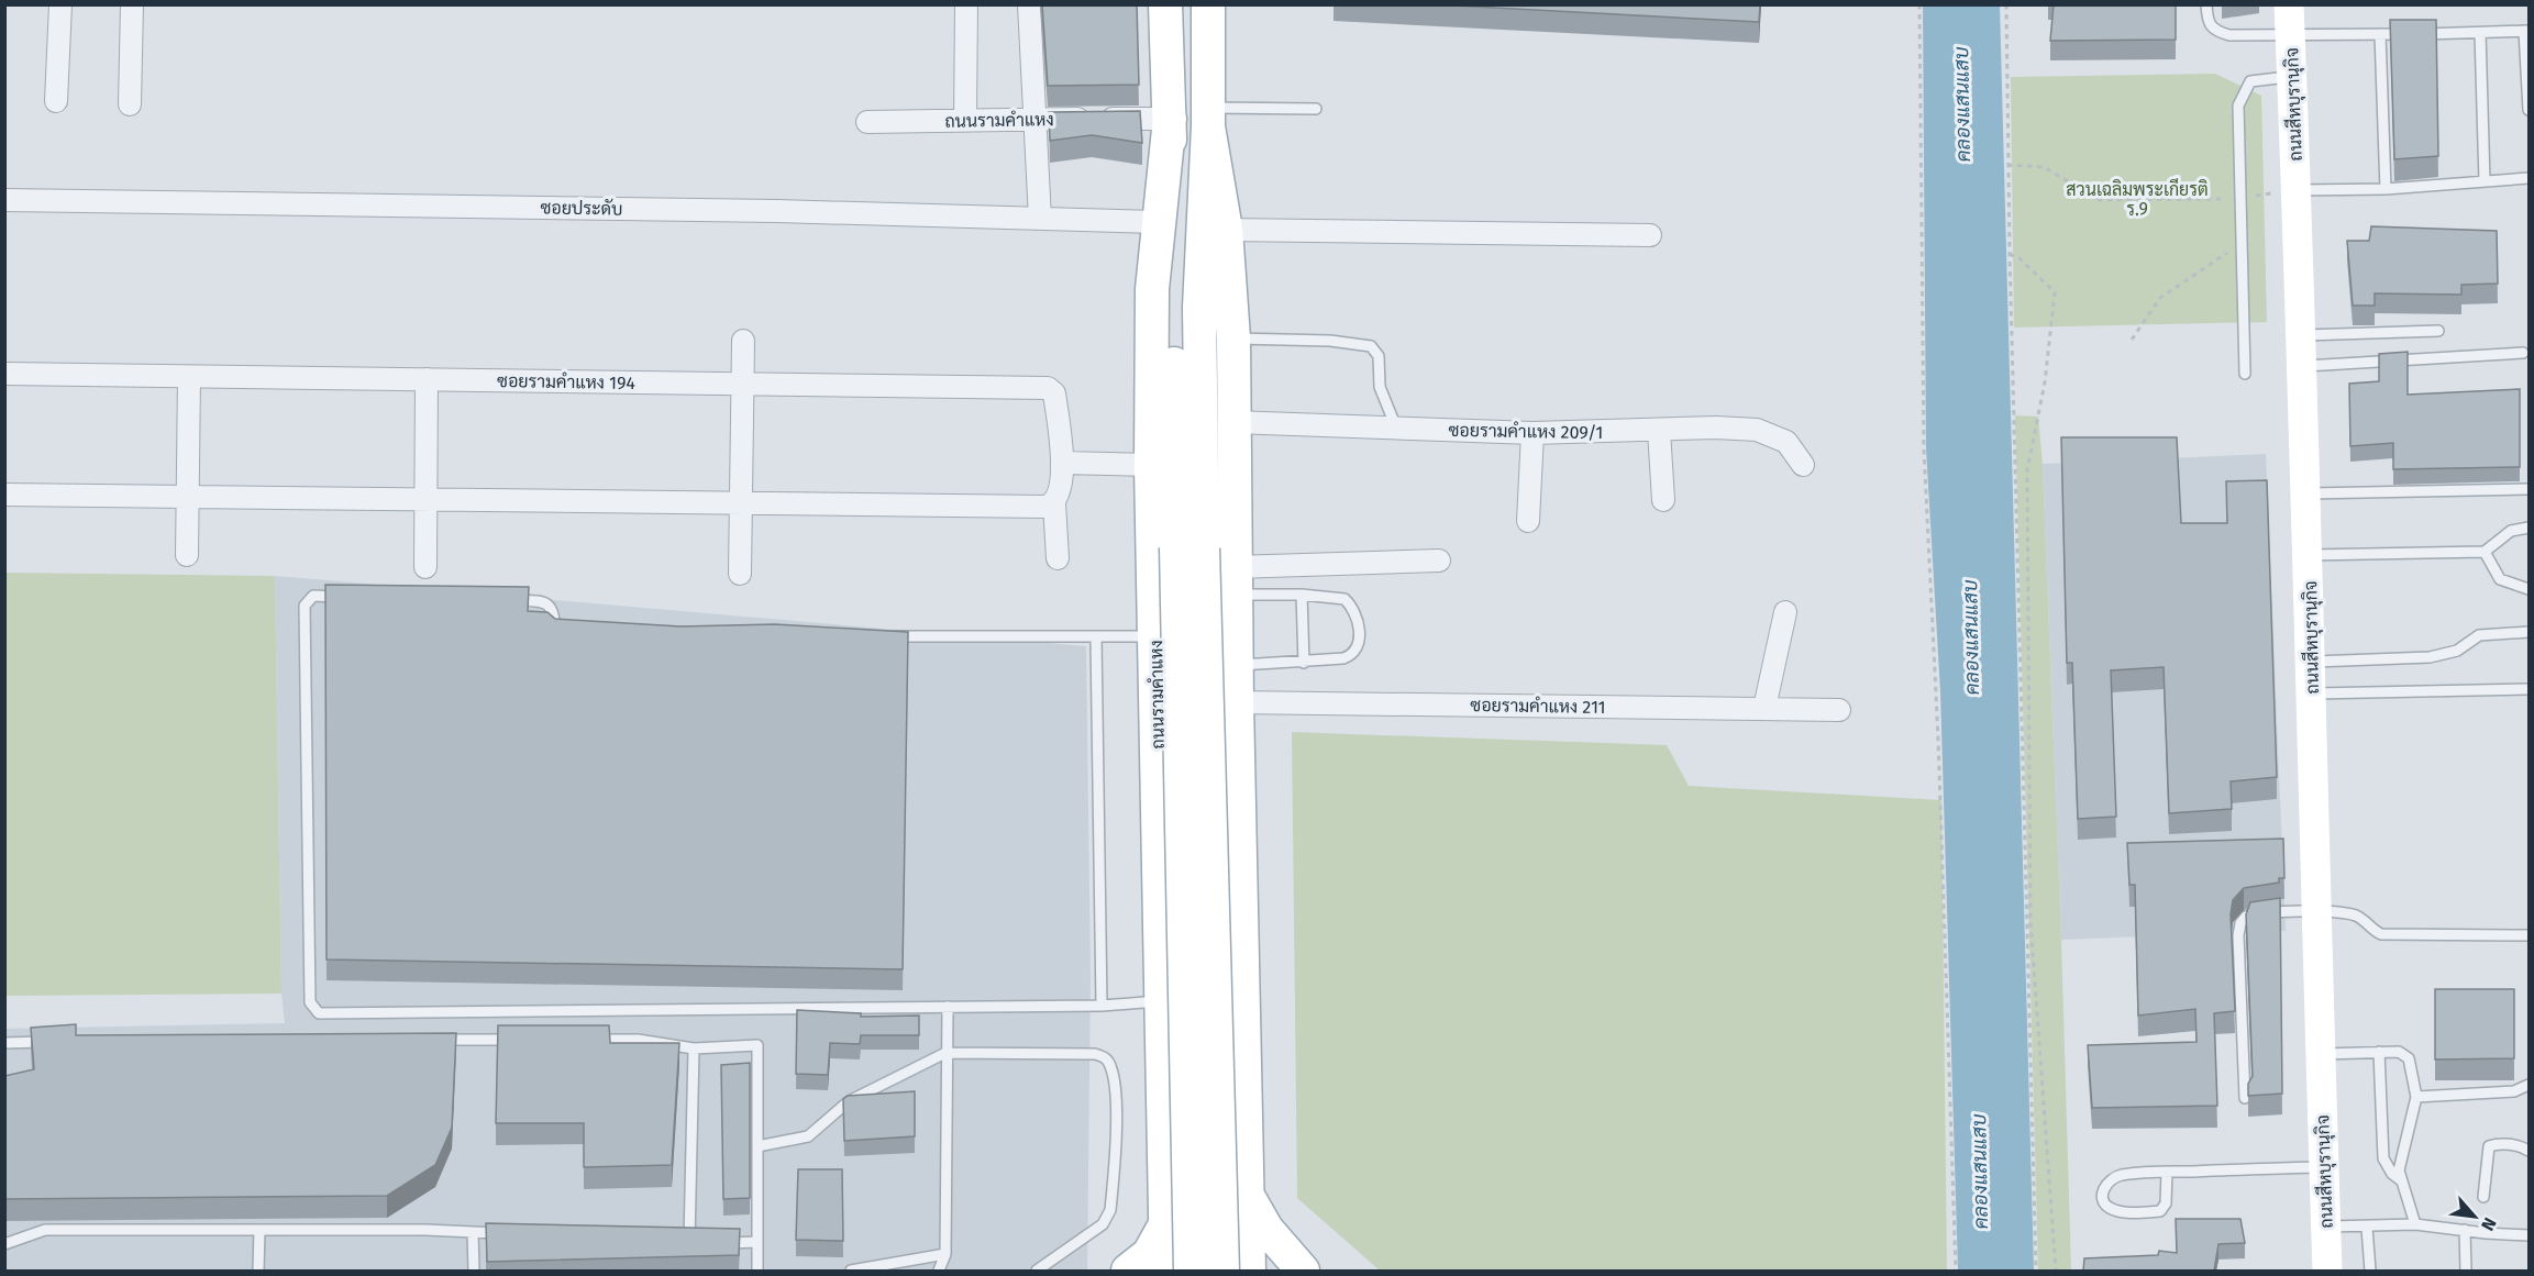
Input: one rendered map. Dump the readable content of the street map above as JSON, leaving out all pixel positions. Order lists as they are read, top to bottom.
{
  "streets": {
    "main road": ["ถนนสีหบุรานุกิจ", "ถนนรามคำแหง"],
    "street": [
      "ซอยประดับ",
      "ซอยรามคำแหง 194",
      "ซอยรามคำแหง 209/1",
      "ซอยรามคำแหง 211"
    ]
  },
  "crossings": [
    ["ถนนรามคำแหง", "ซอยประดับ"],
    ["ถนนรามคำแหง", "ซอยรามคำแหง 209/1"],
    ["ถนนรามคำแหง", "ซอยรามคำแหง 211"]
  ],
  "water": ["คลองแสนแสบ"],
  "parks": ["สวนเฉลิมพระเกียรติ ร.9"],
  "north": "bottom right"
}
